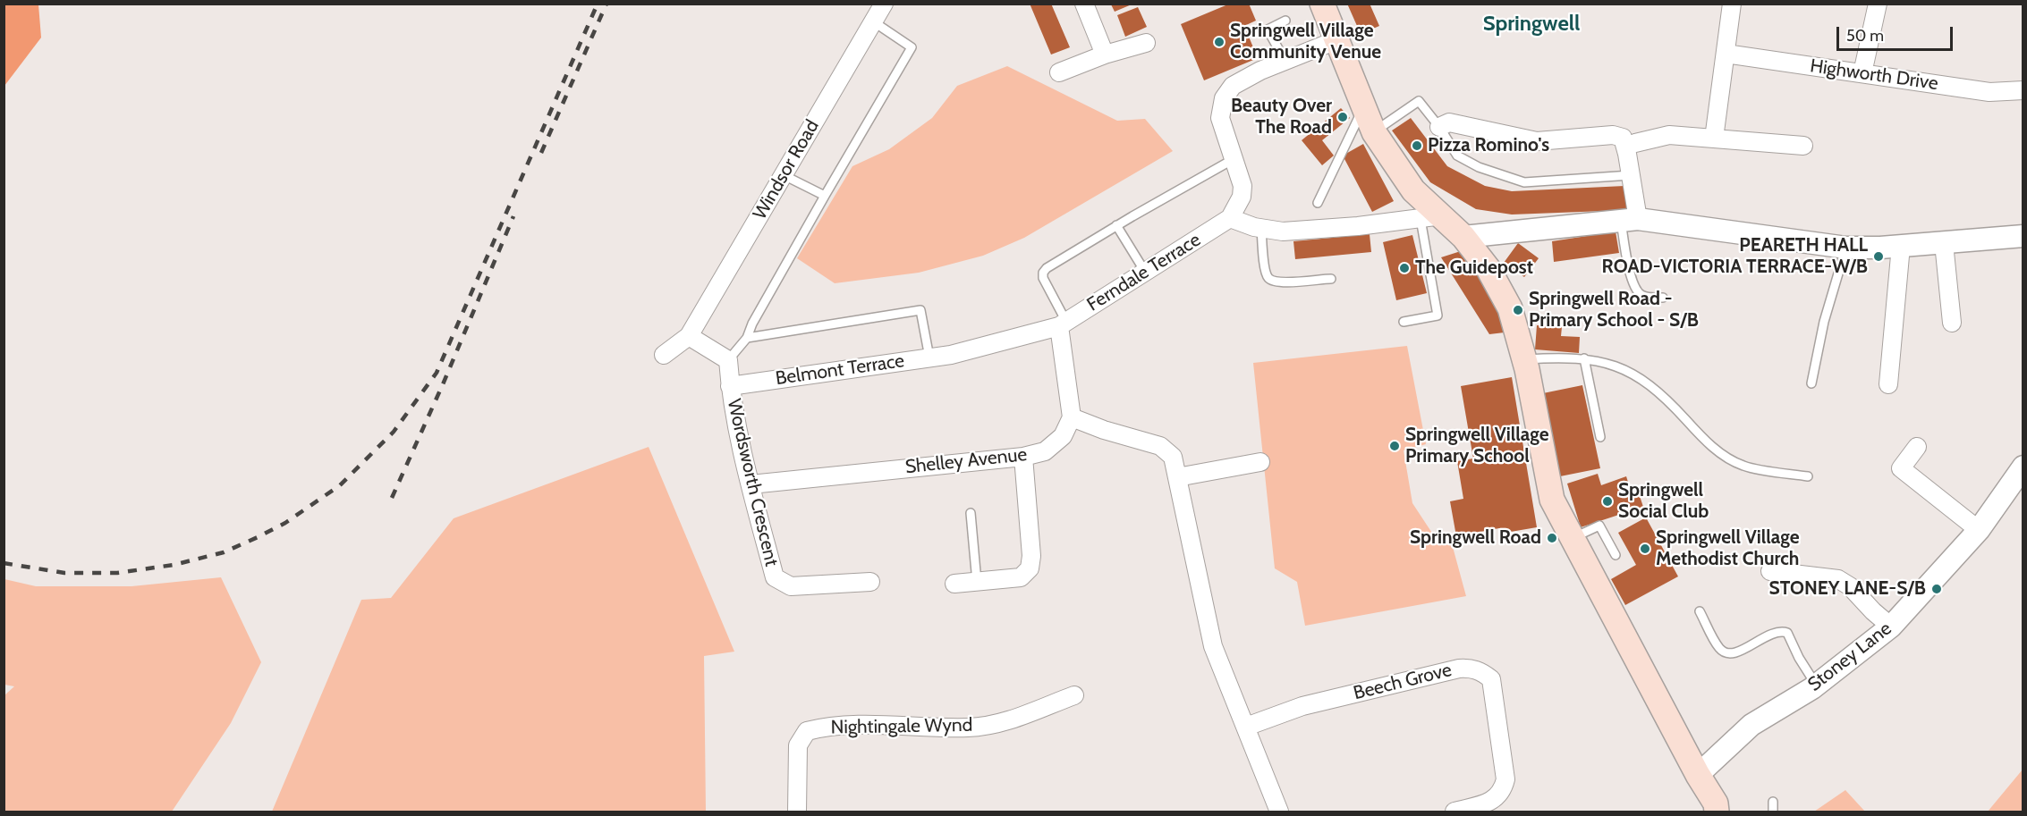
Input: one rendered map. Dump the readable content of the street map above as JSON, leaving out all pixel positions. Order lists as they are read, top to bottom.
{
  "streets": {
    "street": [
      "Highworth Drive",
      "Windsor Road",
      "Ferndale Terrace",
      "Belmont Terrace",
      "Shelley Avenue",
      "Wordsworth Crescent",
      "Stoney Lane",
      "Beech Grove",
      "Nightingale Wynd"
    ]
  },
  "crossings": [
    ["Ferndale Terrace", "Belmont Terrace"],
    ["Belmont Terrace", "Wordsworth Crescent"],
    ["Shelley Avenue", "Wordsworth Crescent"]
  ],
  "districts": ["Springwell"],
  "places": [
    "Springwell Village Community Venue",
    "Beauty Over The Road",
    "Pizza Romino's",
    "PEARETH HALL ROAD-VICTORIA TERRACE-W/B",
    "The Guidepost",
    "Springwell Road - Primary School - S/B",
    "Springwell Village Primary School",
    "Springwell Social Club",
    "Springwell Road",
    "Springwell Village Methodist Church",
    "STONEY LANE-S/B"
  ],
  "scale_bar": "50 m"
}
